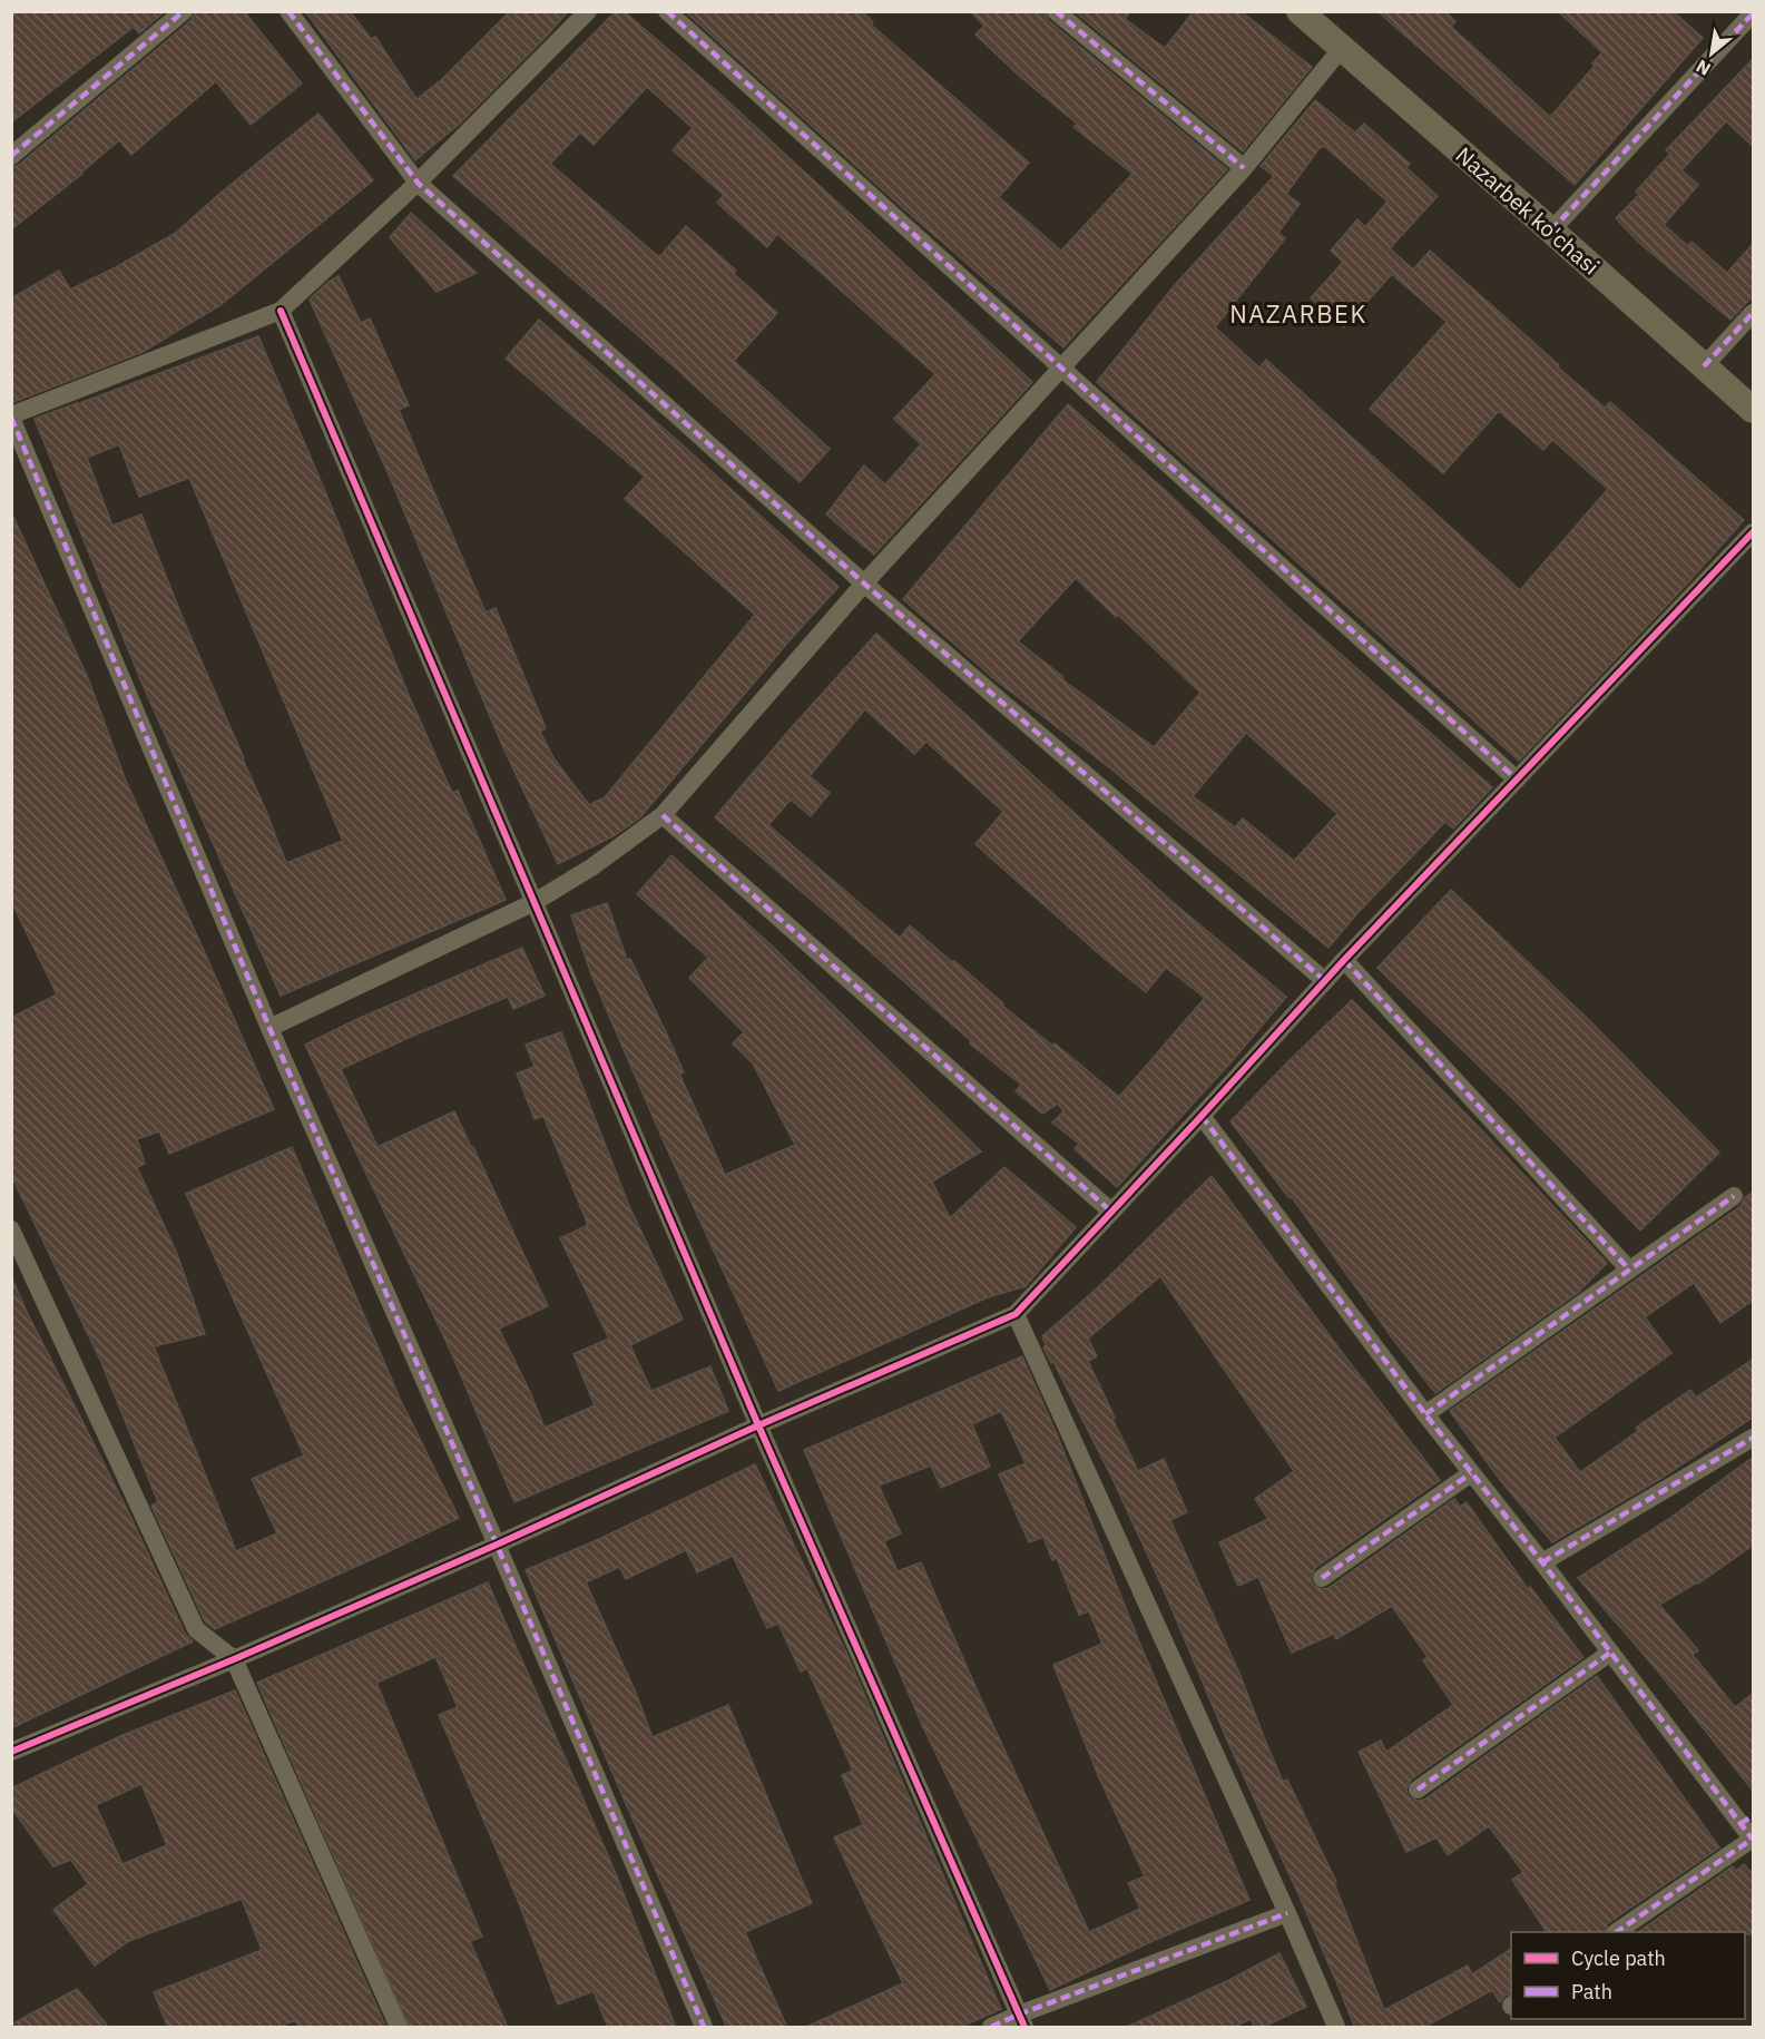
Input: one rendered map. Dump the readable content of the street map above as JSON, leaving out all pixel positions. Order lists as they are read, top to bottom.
{
  "streets": {
    "main road": ["Nazarbek ko'chasi"]
  },
  "districts": ["NAZARBEK"],
  "legend": ["Cycle path", "Path"],
  "north": "bottom left"
}
